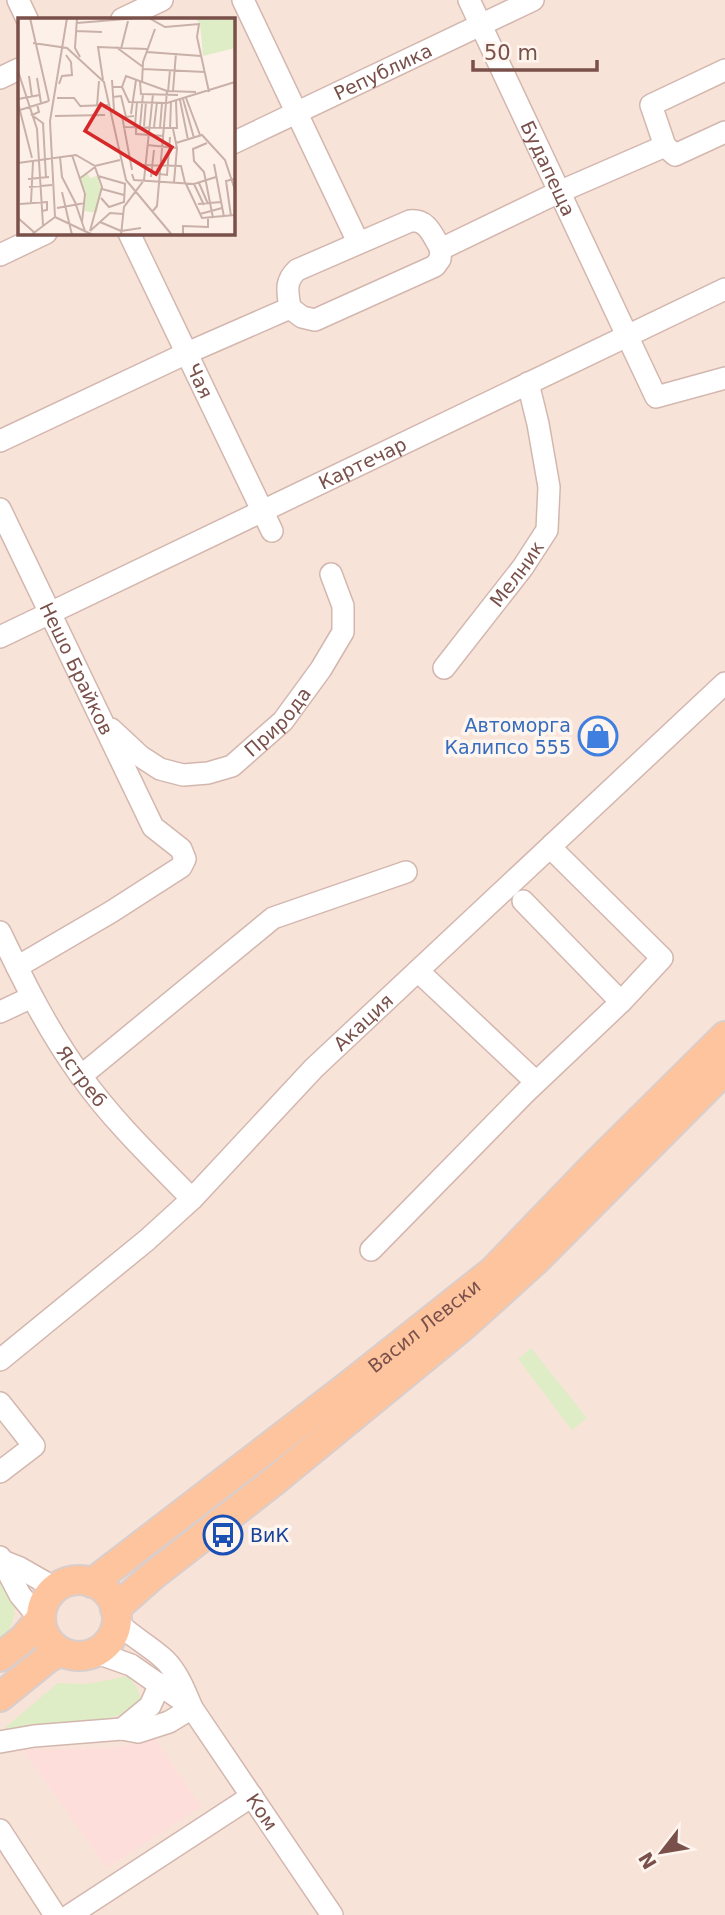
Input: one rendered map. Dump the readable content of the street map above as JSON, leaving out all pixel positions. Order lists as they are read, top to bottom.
{
  "streets": {
    "main road": ["Васил Левски"],
    "street": [
      "Република",
      "Будапеща",
      "Чая",
      "Картечар",
      "Мелник",
      "Нешо Брайков",
      "Природа",
      "Акация",
      "Ястреб",
      "Ком"
    ]
  },
  "crossings": [
    ["Република", "Будапеща"],
    ["Будапеща", "Картечар"],
    ["Чая", "Картечар"],
    ["Картечар", "Мелник"],
    ["Картечар", "Нешо Брайков"],
    ["Нешо Брайков", "Природа"],
    ["Нешо Брайков", "Ястреб"],
    ["Акация", "Ястреб"]
  ],
  "places": {
    "shop": ["Автоморга Калипсо 555"],
    "bus stop": ["ВиК"]
  },
  "scale_bar": "50 m",
  "north": "bottom left"
}
